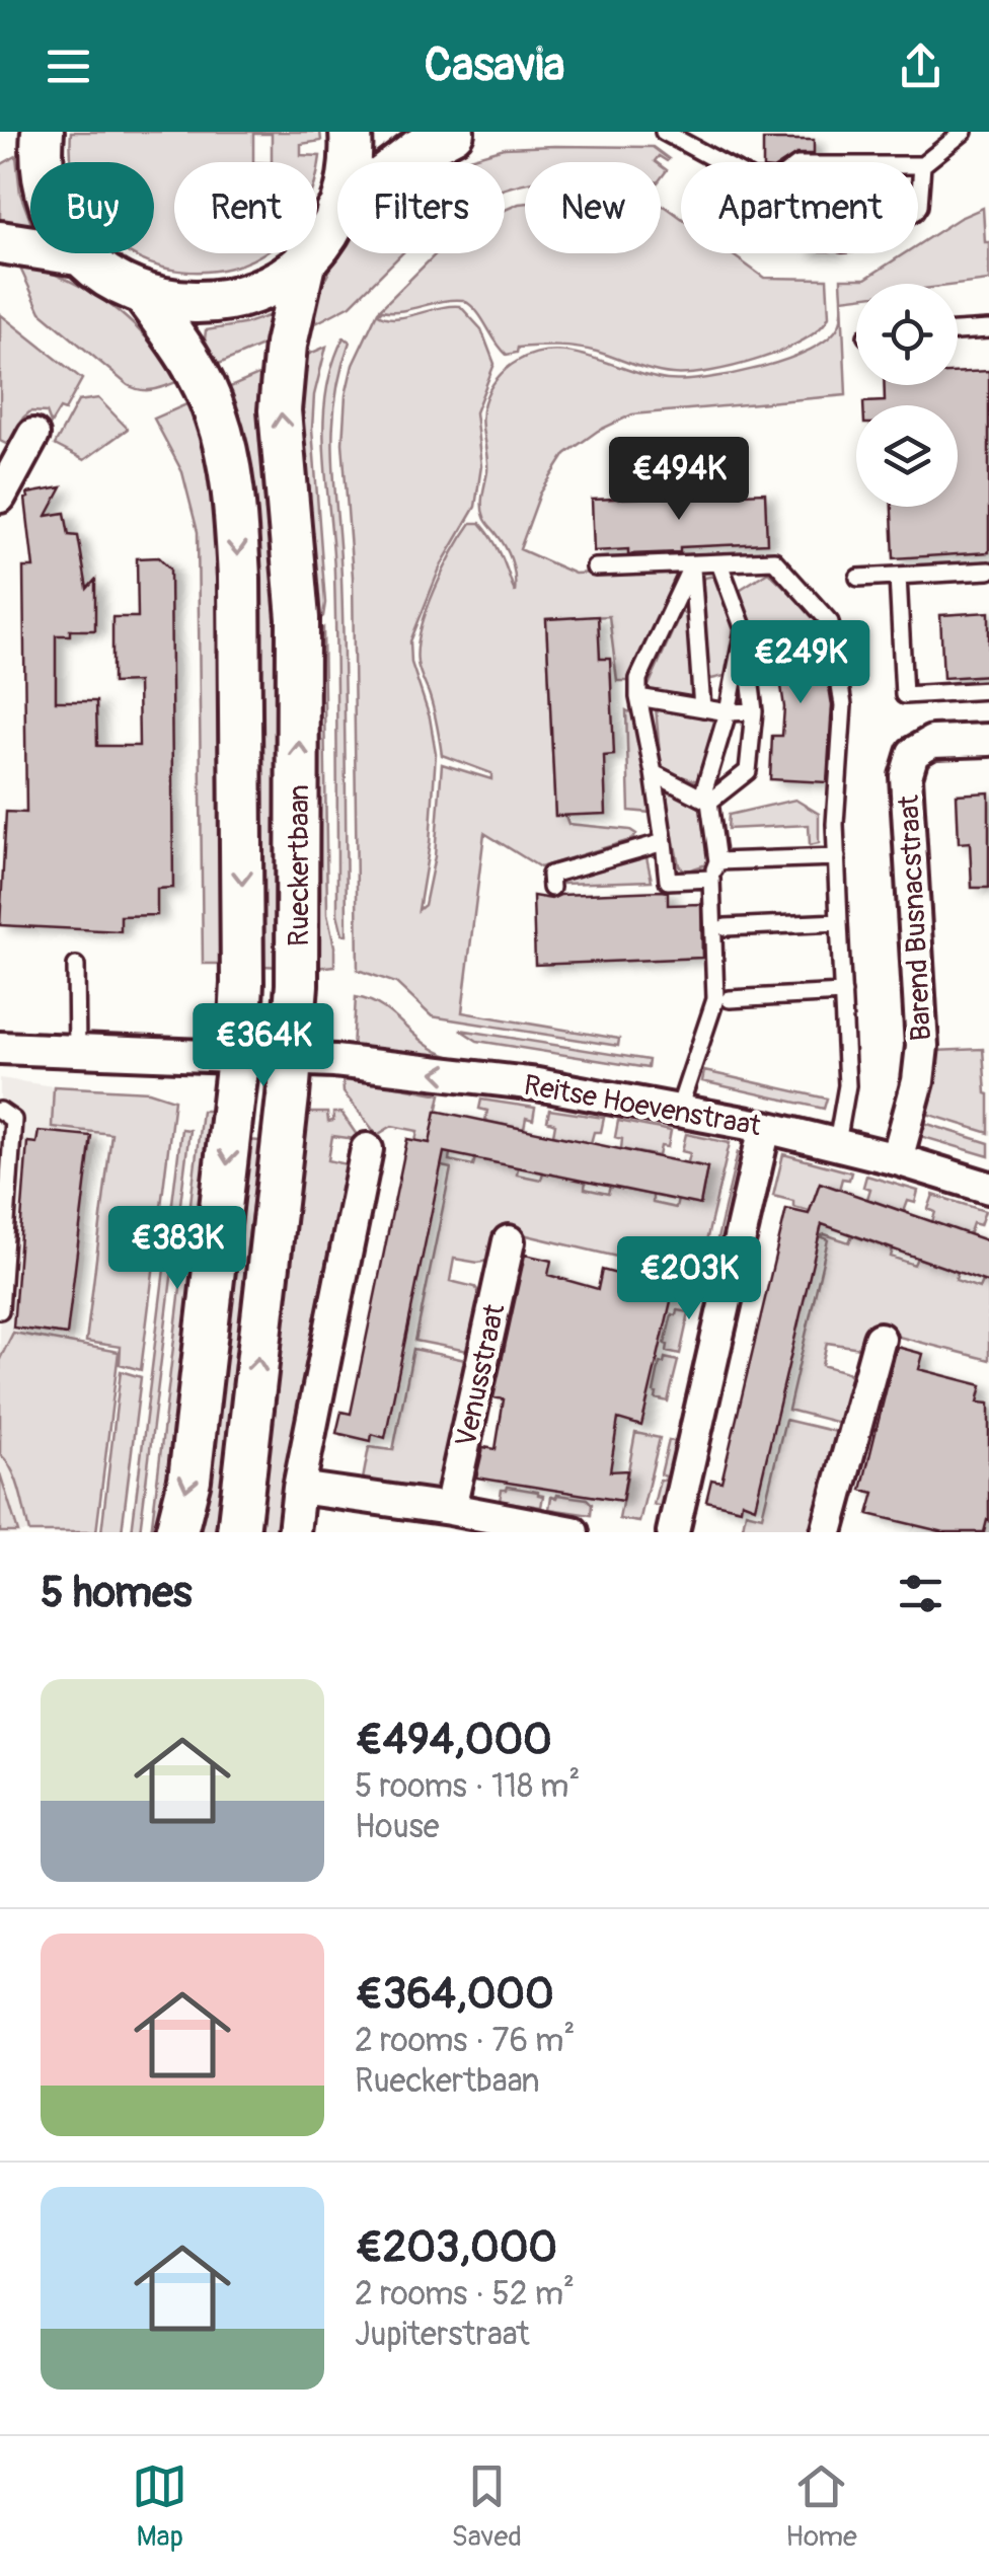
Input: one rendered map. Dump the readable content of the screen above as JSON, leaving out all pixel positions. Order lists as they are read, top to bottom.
{
  "streets": {
    "main road": ["Rueckertbaan"],
    "street": ["Barend Busnacstraat", "Reitse Hoevenstraat", "Venusstraat"]
  },
  "crossings": [
    ["Rueckertbaan", "Reitse Hoevenstraat"],
    ["Barend Busnacstraat", "Reitse Hoevenstraat"]
  ],
  "one_way": ["Reitse Hoevenstraat"],
  "page": {
    "header": "Casavia",
    "chip": [
      "Buy",
      "Rent",
      "Filters",
      "New",
      "Apartment"
    ],
    "price": [
      "€494K",
      "€249K",
      "€364K",
      "€383K",
      "€203K"
    ],
    "heading": "5 homes",
    "list": [
      {
        "name": "€494,000",
        "note": "5 rooms · 118 m² · House"
      },
      {
        "name": "€364,000",
        "note": "2 rooms · 76 m² · Rueckertbaan"
      },
      {
        "name": "€203,000",
        "note": "2 rooms · 52 m² · Jupiterstraat"
      }
    ],
    "tabs": ["Map", "Saved", "Home"]
  }
}
